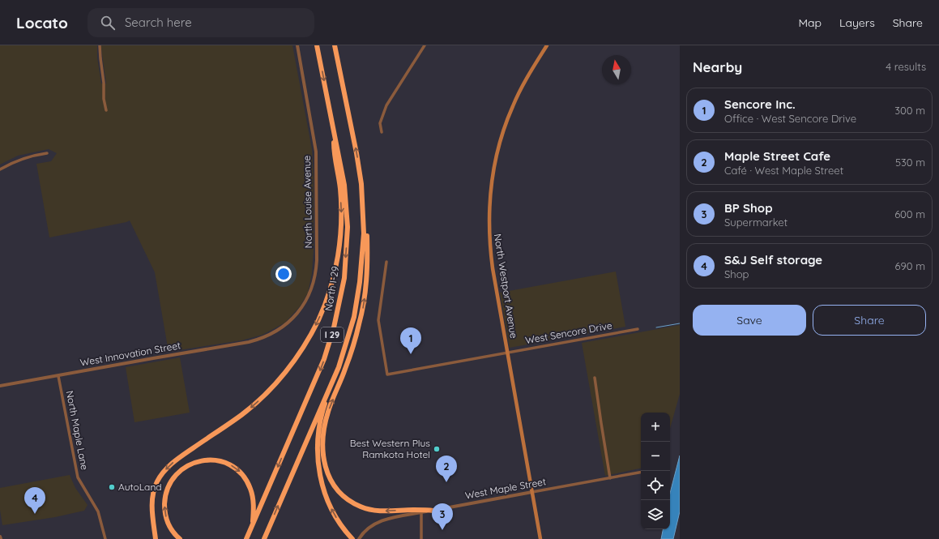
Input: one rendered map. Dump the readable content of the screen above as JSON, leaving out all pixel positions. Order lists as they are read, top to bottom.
{
  "streets": {
    "highway": ["North I-29", "I 29"],
    "main road": ["North Westport Avenue"],
    "street": [
      "North Louise Avenue",
      "West Sencore Drive",
      "West Innovation Street",
      "North Maple Lane",
      "West Maple Street"
    ]
  },
  "crossings": [
    ["North Louise Avenue", "West Innovation Street"],
    ["North Westport Avenue", "West Sencore Drive"],
    ["North Westport Avenue", "West Maple Street"],
    ["West Innovation Street", "North Maple Lane"]
  ],
  "places": ["Best Western Plus Ramkota Hotel", "AutoLand"],
  "north": "top",
  "page": {
    "header": "Locato",
    "search": "Search here",
    "nav": ["Map", "Layers", "Share"],
    "heading": ["Nearby", "4 results"],
    "list": [
      {
        "mark": "1",
        "name": "Sencore Inc.",
        "note": "Office · West Sencore Drive",
        "value": "300 m"
      },
      {
        "mark": "2",
        "name": "Maple Street Cafe",
        "note": "Café · West Maple Street",
        "value": "530 m"
      },
      {
        "mark": "3",
        "name": "BP Shop",
        "note": "Supermarket",
        "value": "600 m"
      },
      {
        "mark": "4",
        "name": "S&J Self storage",
        "note": "Shop",
        "value": "690 m"
      }
    ],
    "buttons": ["Save", "Share"],
    "pins": [
      "1",
      "2",
      "4",
      "3"
    ],
    "map_buttons": ["+", "−"]
  }
}
